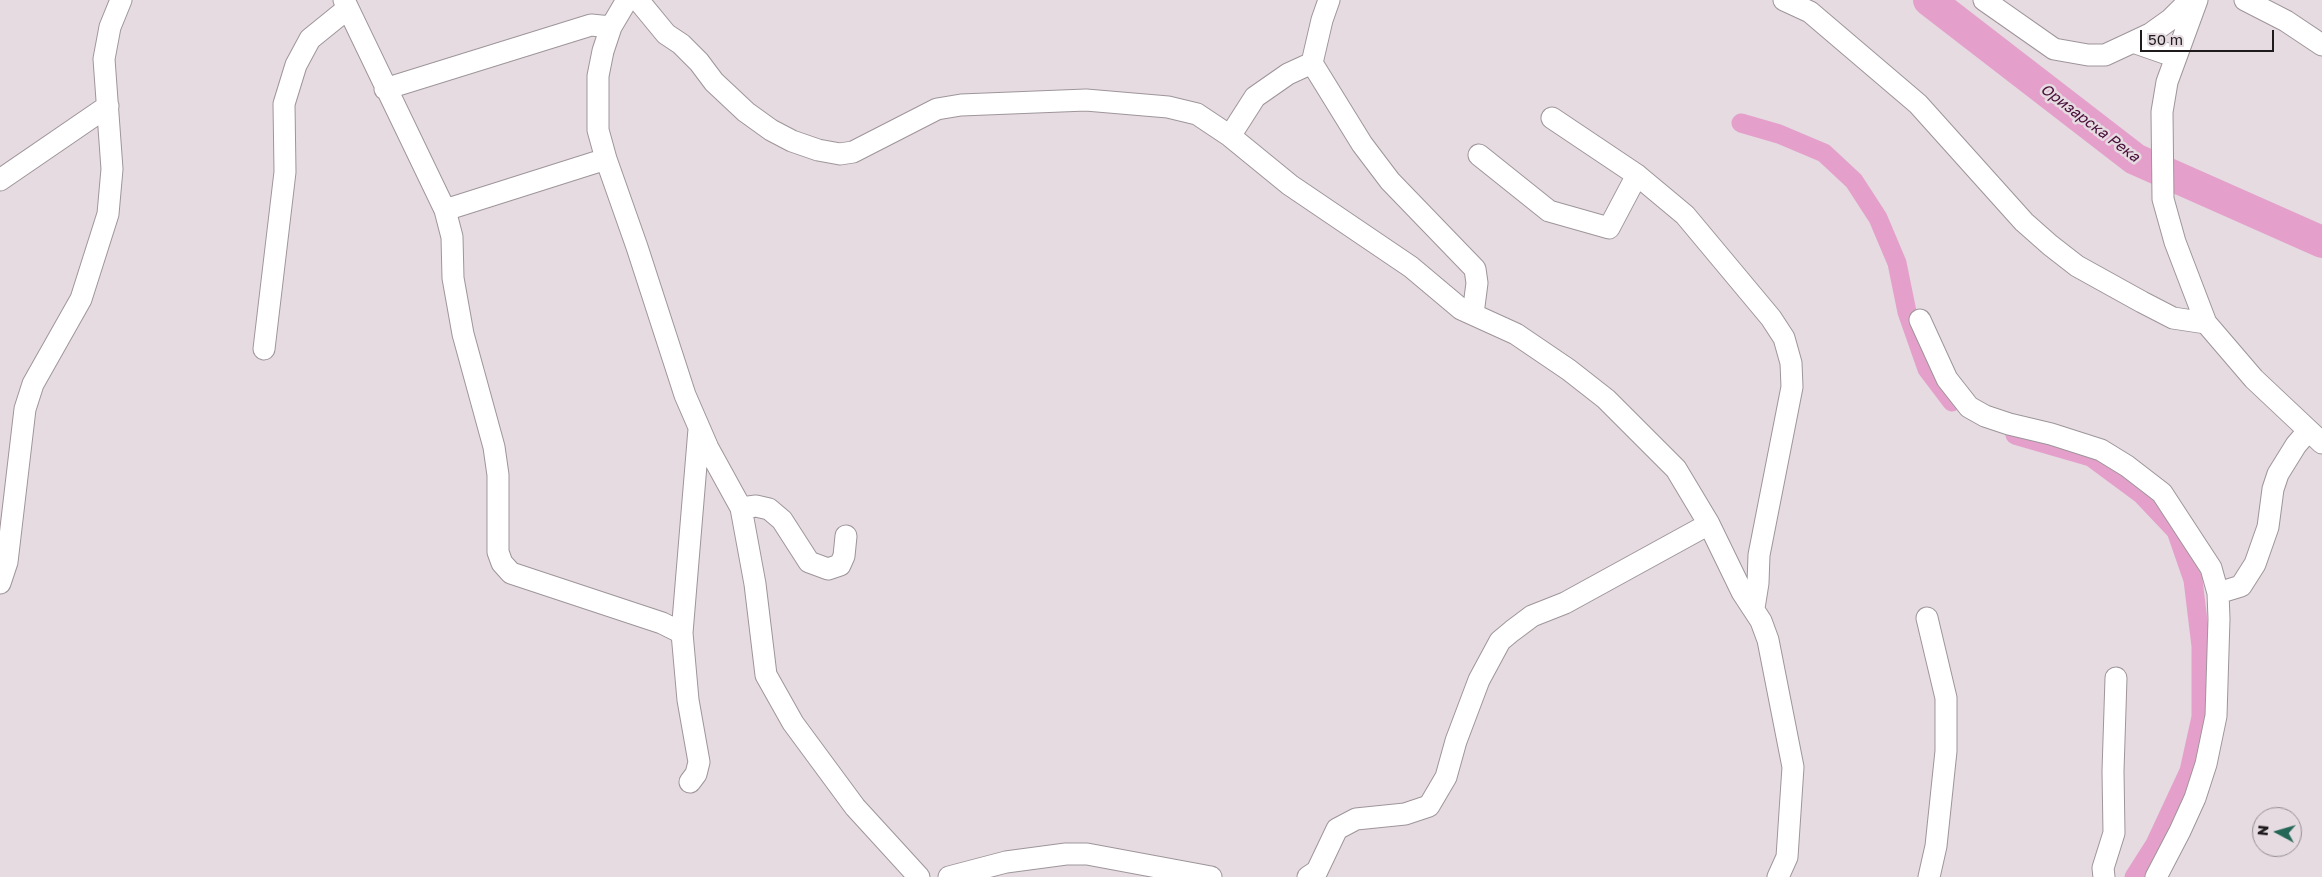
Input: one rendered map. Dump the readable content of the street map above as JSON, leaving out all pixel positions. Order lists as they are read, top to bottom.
{
  "water": ["Оризарска Река"],
  "scale_bar": "50 m",
  "north": "left"
}
